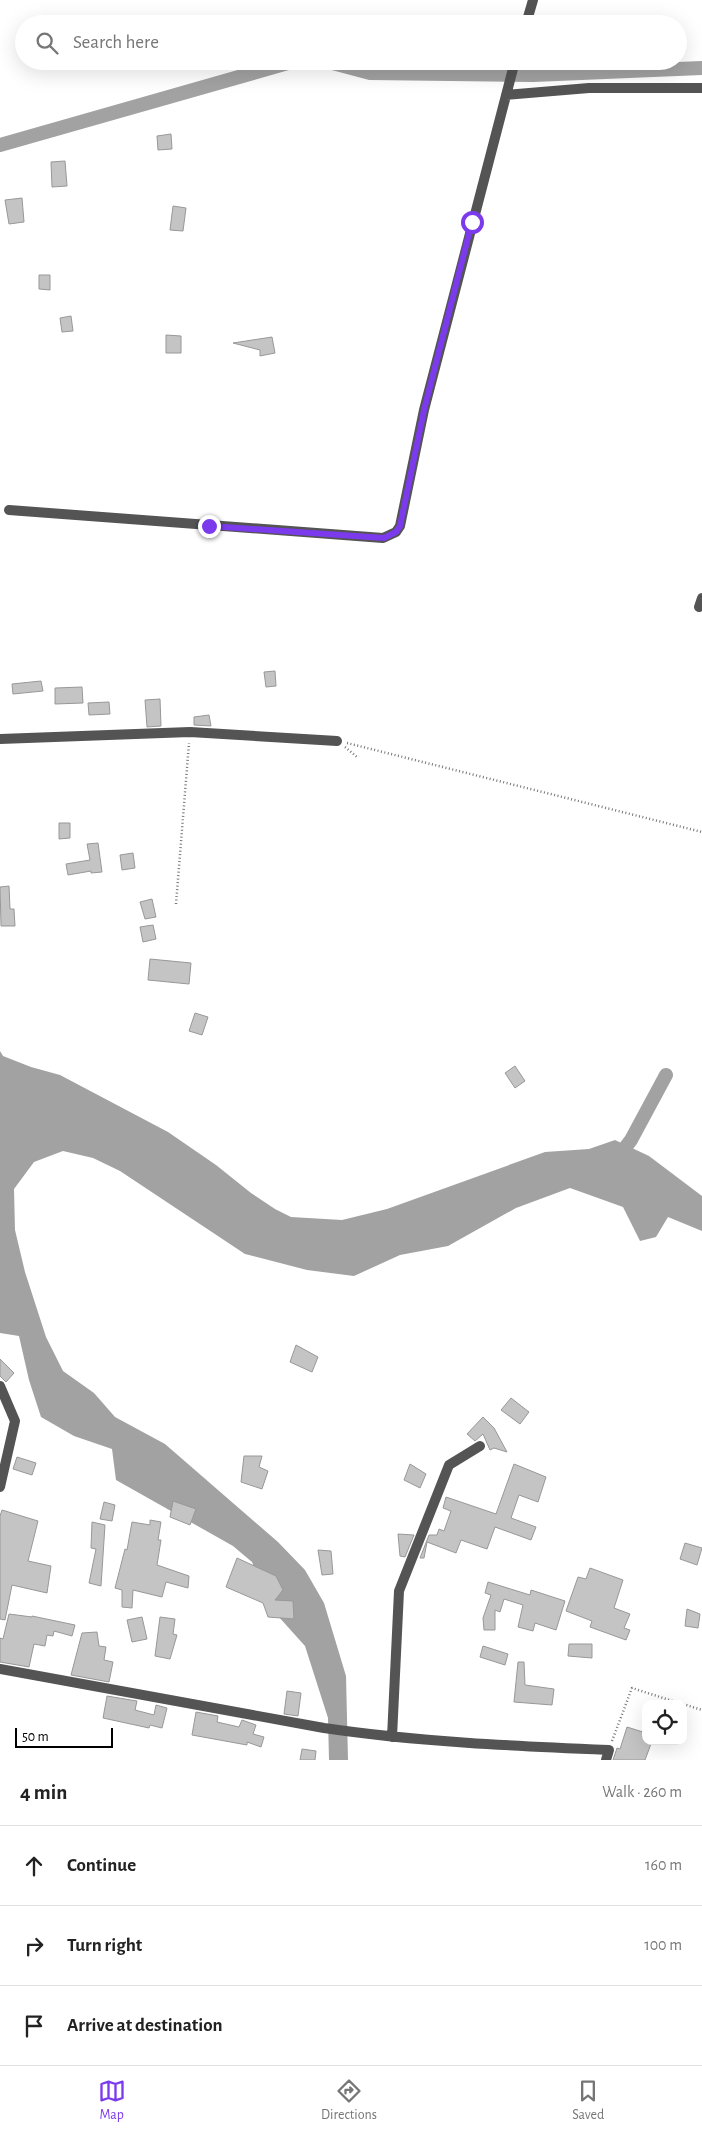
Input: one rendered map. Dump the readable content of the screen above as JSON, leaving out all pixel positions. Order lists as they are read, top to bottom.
{
  "scale_bar": "50 m",
  "page": {
    "search": "Search here",
    "scale": "50 m",
    "heading": ["4 min", "Walk · 260 m"],
    "list": [
      ["Continue", "160 m"],
      ["Turn right", "100 m"],
      "Arrive at destination"
    ],
    "nav": ["Map", "Directions", "Saved"]
  }
}
